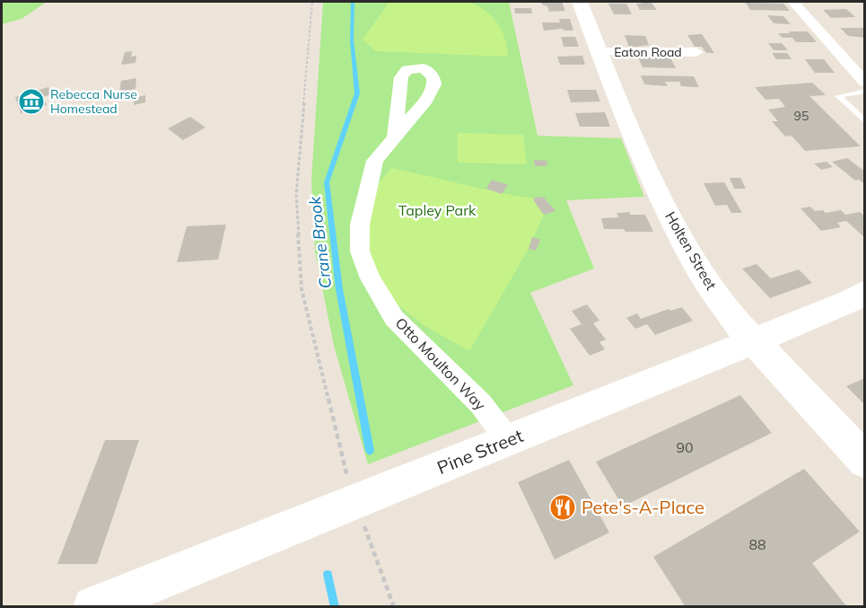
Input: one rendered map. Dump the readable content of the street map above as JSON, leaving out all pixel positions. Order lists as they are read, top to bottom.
{
  "streets": {
    "main road": ["Holten Street", "Pine Street"],
    "street": ["Eaton Road", "Otto Moulton Way"]
  },
  "crossings": [
    ["Eaton Road", "Holten Street"],
    ["Holten Street", "Pine Street"],
    ["Otto Moulton Way", "Pine Street"]
  ],
  "water": ["Crane Brook"],
  "parks": ["Tapley Park"],
  "places": {
    "museum": ["Rebecca Nurse Homestead"],
    "restaurant": ["Pete's-A-Place"]
  },
  "house_numbers": ["95", "90", "88"]
}
